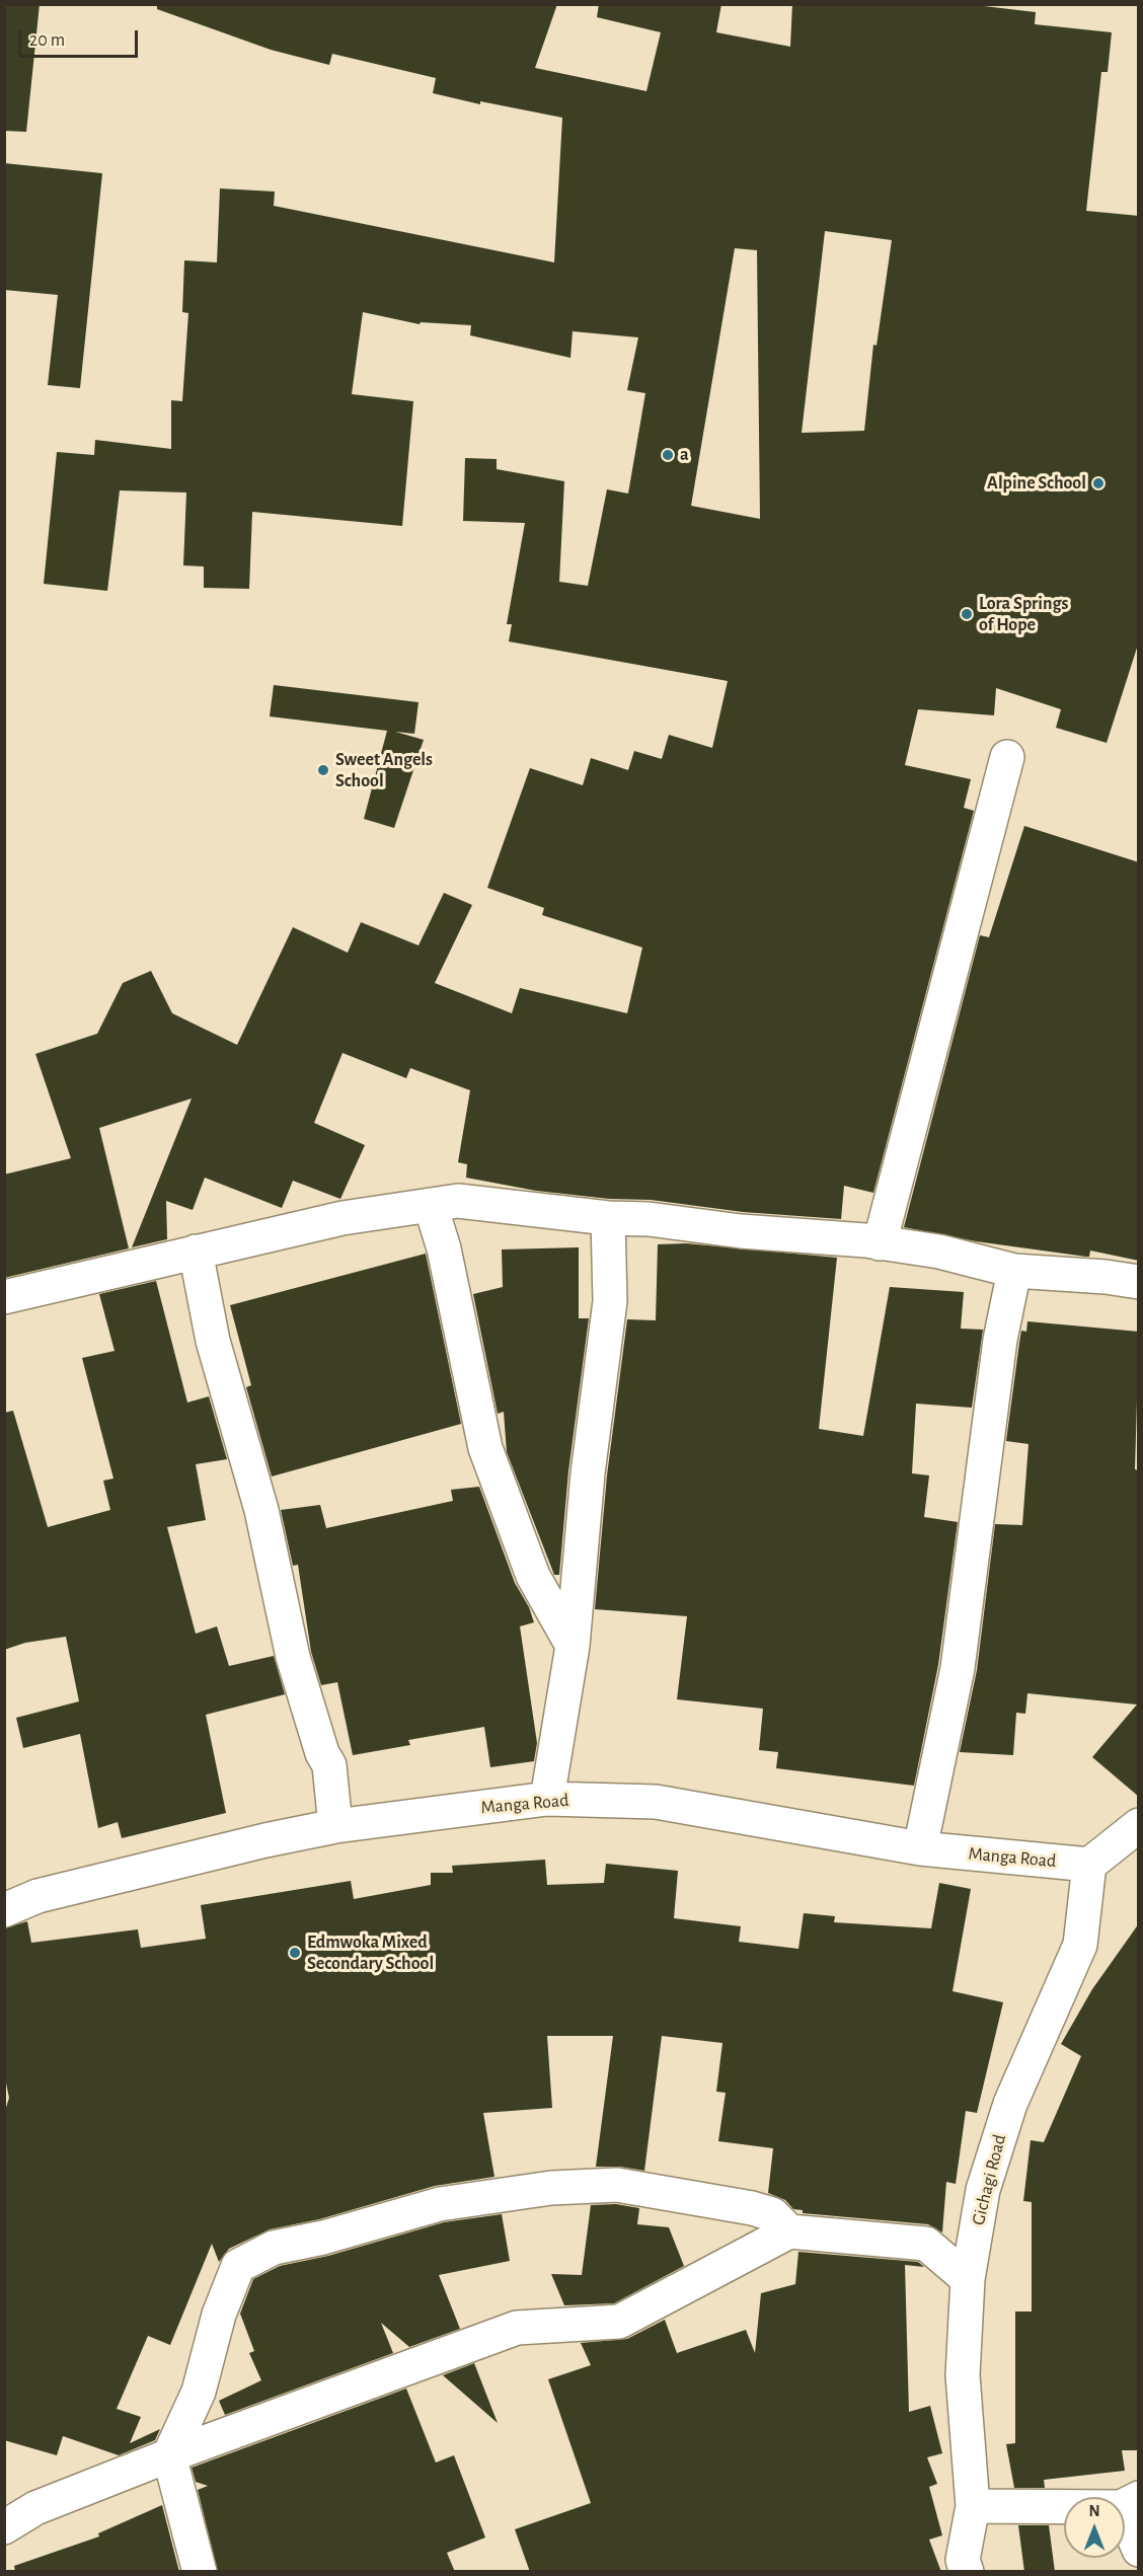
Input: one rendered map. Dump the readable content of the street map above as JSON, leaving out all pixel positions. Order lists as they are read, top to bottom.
{
  "streets": {
    "street": ["Manga Road", "Gichagi Road"]
  },
  "crossings": [
    ["Manga Road", "Gichagi Road"]
  ],
  "places": [
    "a",
    "Alpine School",
    "Lora Springs of Hope",
    "Sweet Angels School",
    "Edmwoka Mixed Secondary School"
  ],
  "scale_bar": "20 m",
  "north": "top"
}
